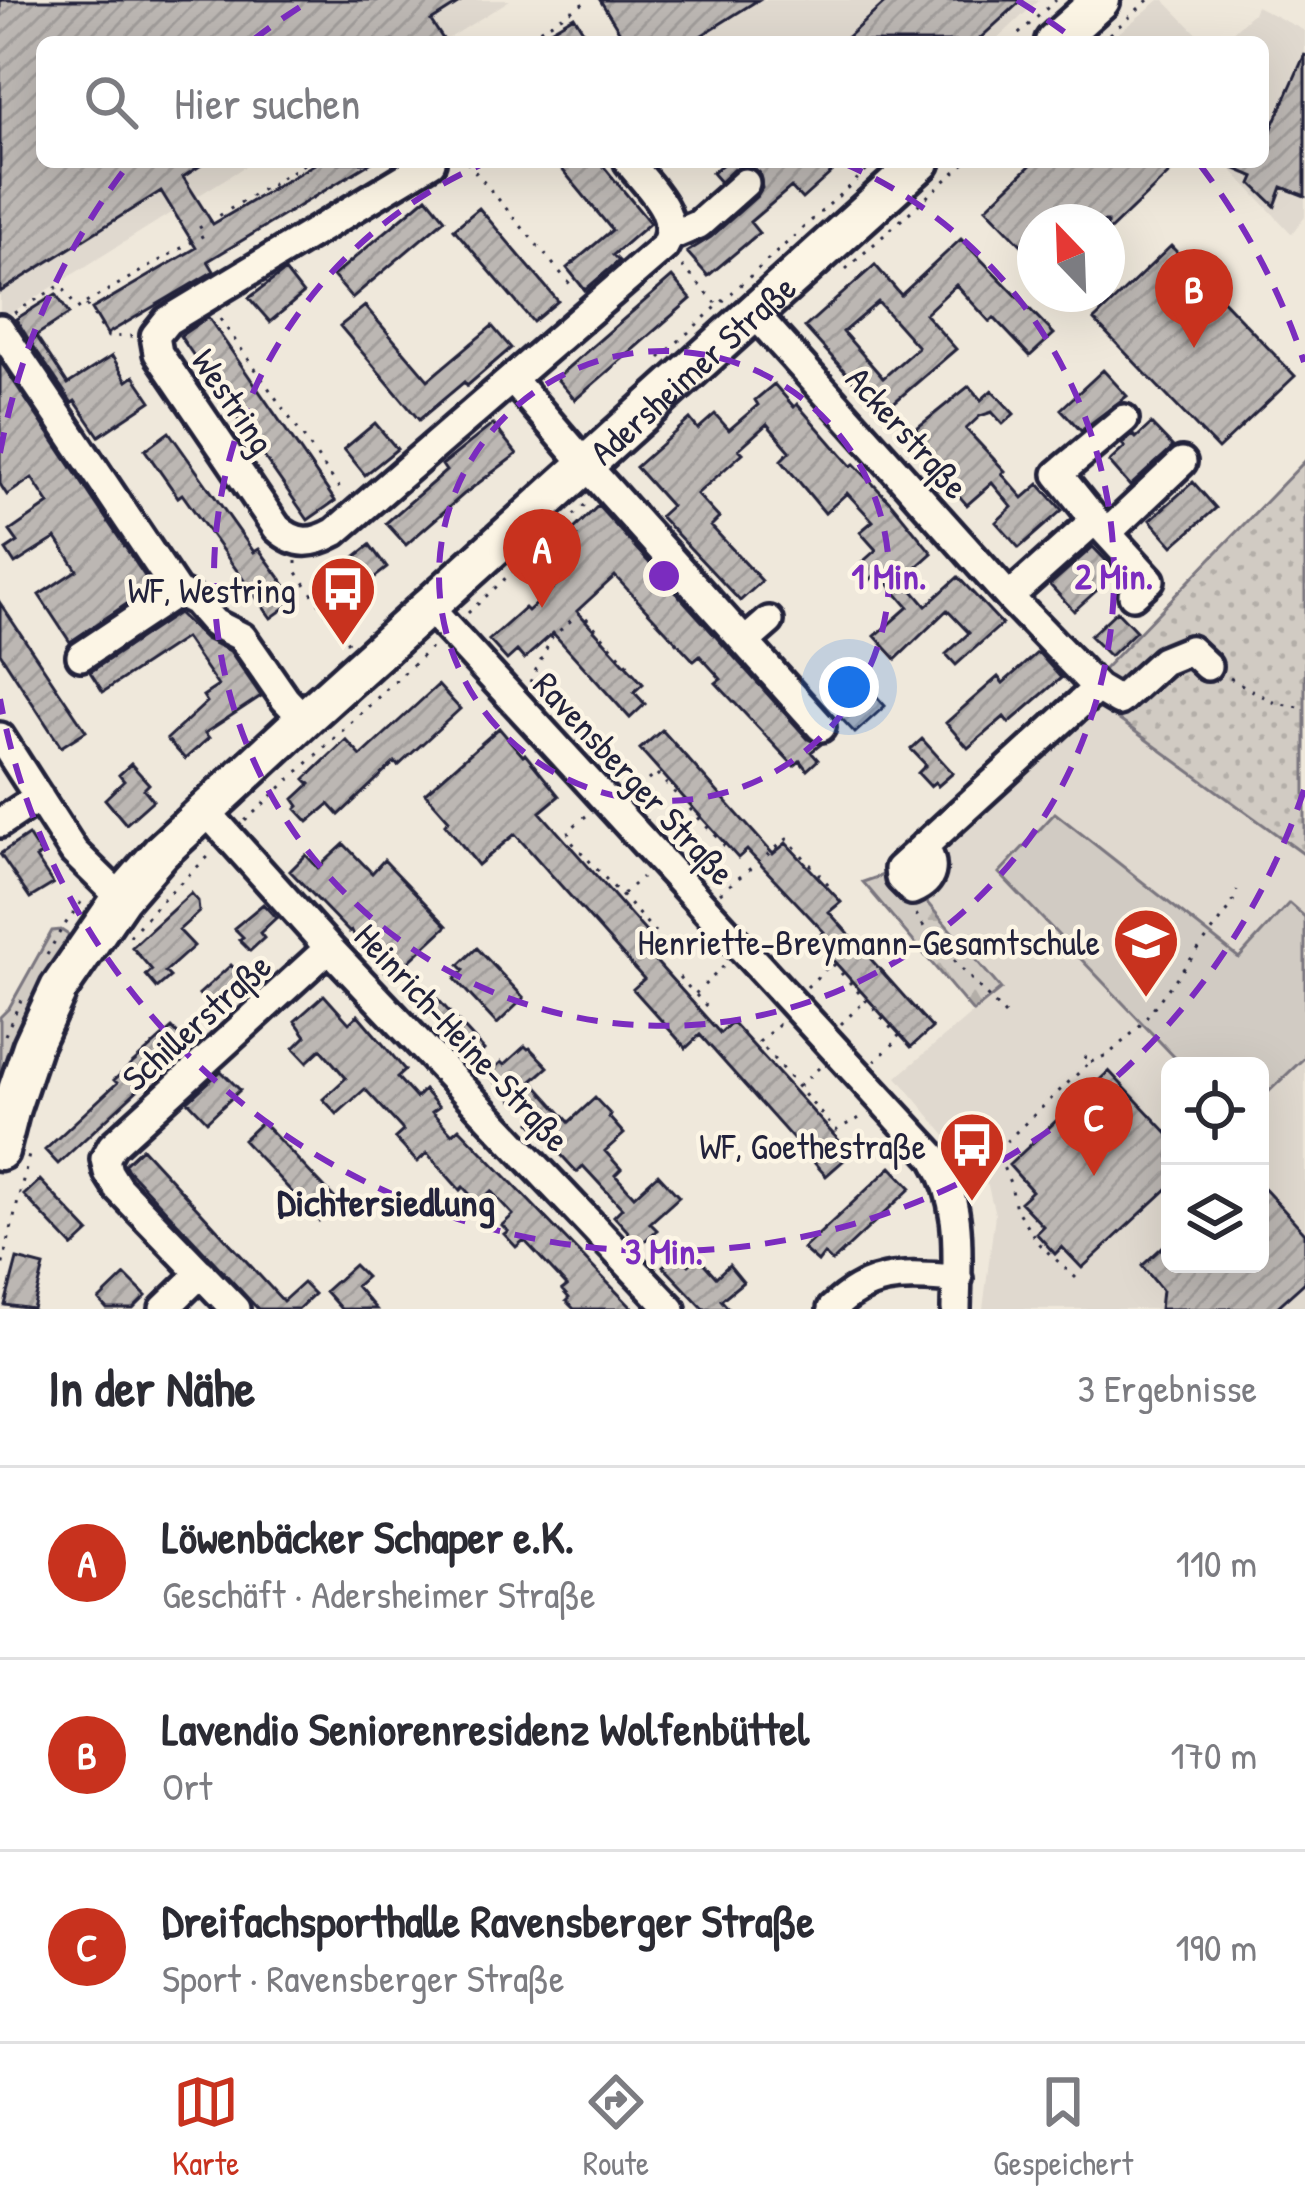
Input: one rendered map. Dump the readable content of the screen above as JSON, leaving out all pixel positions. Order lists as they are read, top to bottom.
{
  "streets": {
    "main road": ["Adersheimer Straße"],
    "street": [
      "Westring",
      "Ackerstraße",
      "Ravensberger Straße",
      "Schillerstraße",
      "Heinrich-Heine-Straße"
    ]
  },
  "crossings": [
    ["Adersheimer Straße", "Ackerstraße"],
    ["Adersheimer Straße", "Ravensberger Straße"],
    ["Adersheimer Straße", "Heinrich-Heine-Straße"],
    ["Schillerstraße", "Heinrich-Heine-Straße"]
  ],
  "districts": ["Dichtersiedlung"],
  "places": {
    "bus stop": ["WF, Westring", "WF, Goethestraße"],
    "school or university": ["Henriette-Breymann-Gesamtschule"]
  },
  "north": "top left",
  "page": {
    "search": "Hier suchen",
    "pins": ["B", "A", "C"],
    "heading": ["In der Nähe", "3 Ergebnisse"],
    "list": [
      {
        "mark": "A",
        "name": "Löwenbäcker Schaper e.K.",
        "note": "Geschäft · Adersheimer Straße",
        "value": "110 m"
      },
      {
        "mark": "B",
        "name": "Lavendio Seniorenresidenz Wolfenbüttel",
        "note": "Ort",
        "value": "170 m"
      },
      {
        "mark": "C",
        "name": "Dreifachsporthalle Ravensberger Straße",
        "note": "Sport · Ravensberger Straße",
        "value": "190 m"
      }
    ],
    "nav": ["Karte", "Route", "Gespeichert"]
  },
  "rings": ["1 Min.", "2 Min.", "3 Min."]
}
